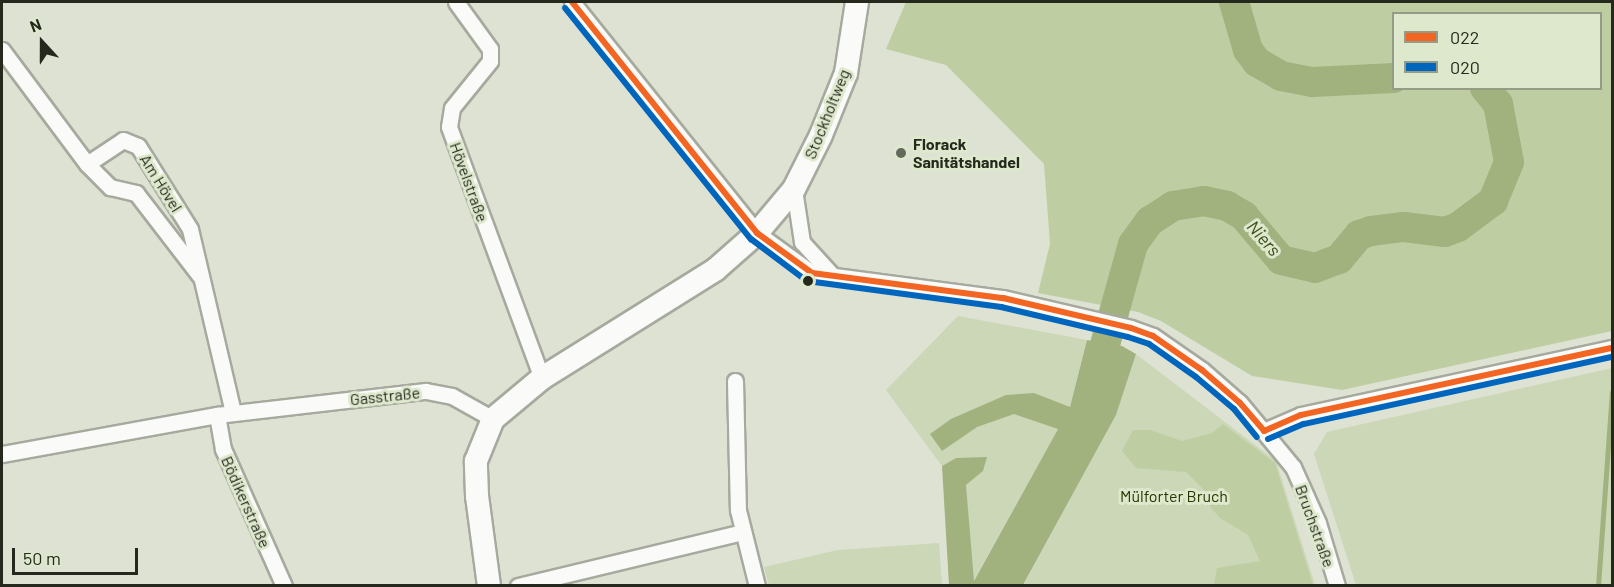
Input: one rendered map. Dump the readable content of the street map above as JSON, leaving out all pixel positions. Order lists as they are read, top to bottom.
{
  "streets": {
    "main road": ["Stockholtweg"],
    "street": [
      "Hövelstraße",
      "Am Hövel",
      "Gasstraße",
      "Bödikerstraße",
      "Bruchstraße"
    ]
  },
  "crossings": [
    ["Am Hövel", "Gasstraße"],
    ["Gasstraße", "Bödikerstraße"]
  ],
  "water": ["Niers"],
  "parks": ["Mülforter Bruch"],
  "places": ["Florack Sanitätshandel"],
  "lines": ["transit line 022", "transit line 020"],
  "legend": ["022", "020"],
  "scale_bar": "50 m",
  "north": "top"
}
